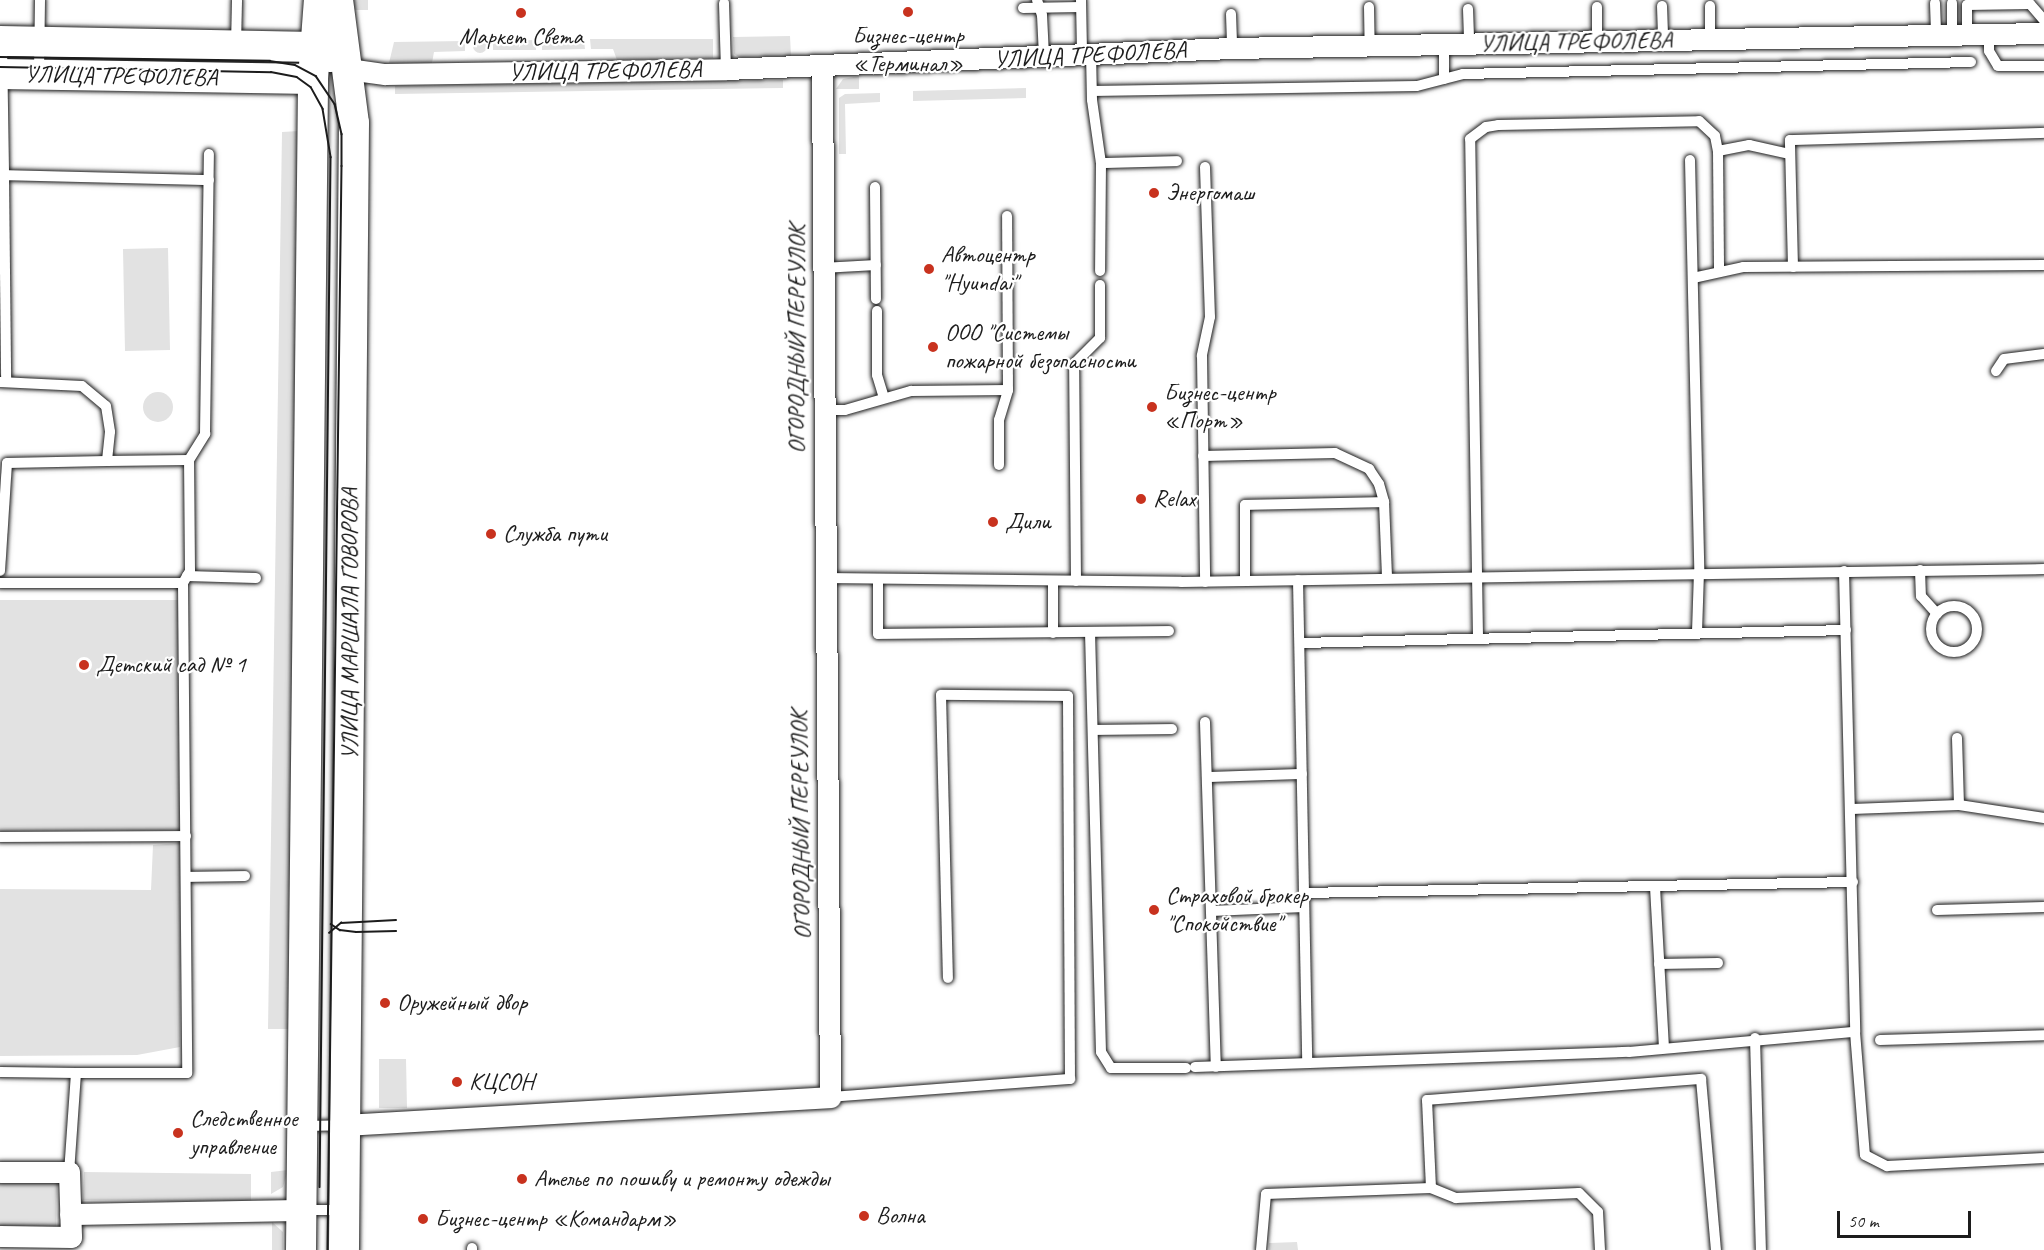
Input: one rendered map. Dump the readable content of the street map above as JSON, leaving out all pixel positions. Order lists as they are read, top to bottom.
{
  "streets": {
    "main road": ["УЛИЦА ТРЕФОЛЕВА", "УЛИЦА МАРШАЛА ГОВОРОВА"],
    "street": ["ОГОРОДНЫЙ ПЕРЕУЛОК"]
  },
  "crossings": [
    ["УЛИЦА ТРЕФОЛЕВА", "ОГОРОДНЫЙ ПЕРЕУЛОК"],
    ["УЛИЦА ТРЕФОЛЕВА", "УЛИЦА МАРШАЛА ГОВОРОВА"]
  ],
  "places": [
    "Бизнес-центр «Терминал»",
    "Маркет Света",
    "Энергомаш",
    "Автоцентр \"Hyundai\"",
    "ООО \"Системы пожарной безопасности",
    "Бизнес-центр «Порт»",
    "Relax",
    "Дили",
    "Служба пути",
    "Детский сад № 1",
    "Страховой брокер \"Спокойствие\"",
    "Оружейный двор",
    "КЦСОН",
    "Следственное управление",
    "Ателье по пошиву и ремонту одежды",
    "Волна",
    "Бизнес-центр «Командарм»"
  ],
  "scale_bar": "50 m"
}
